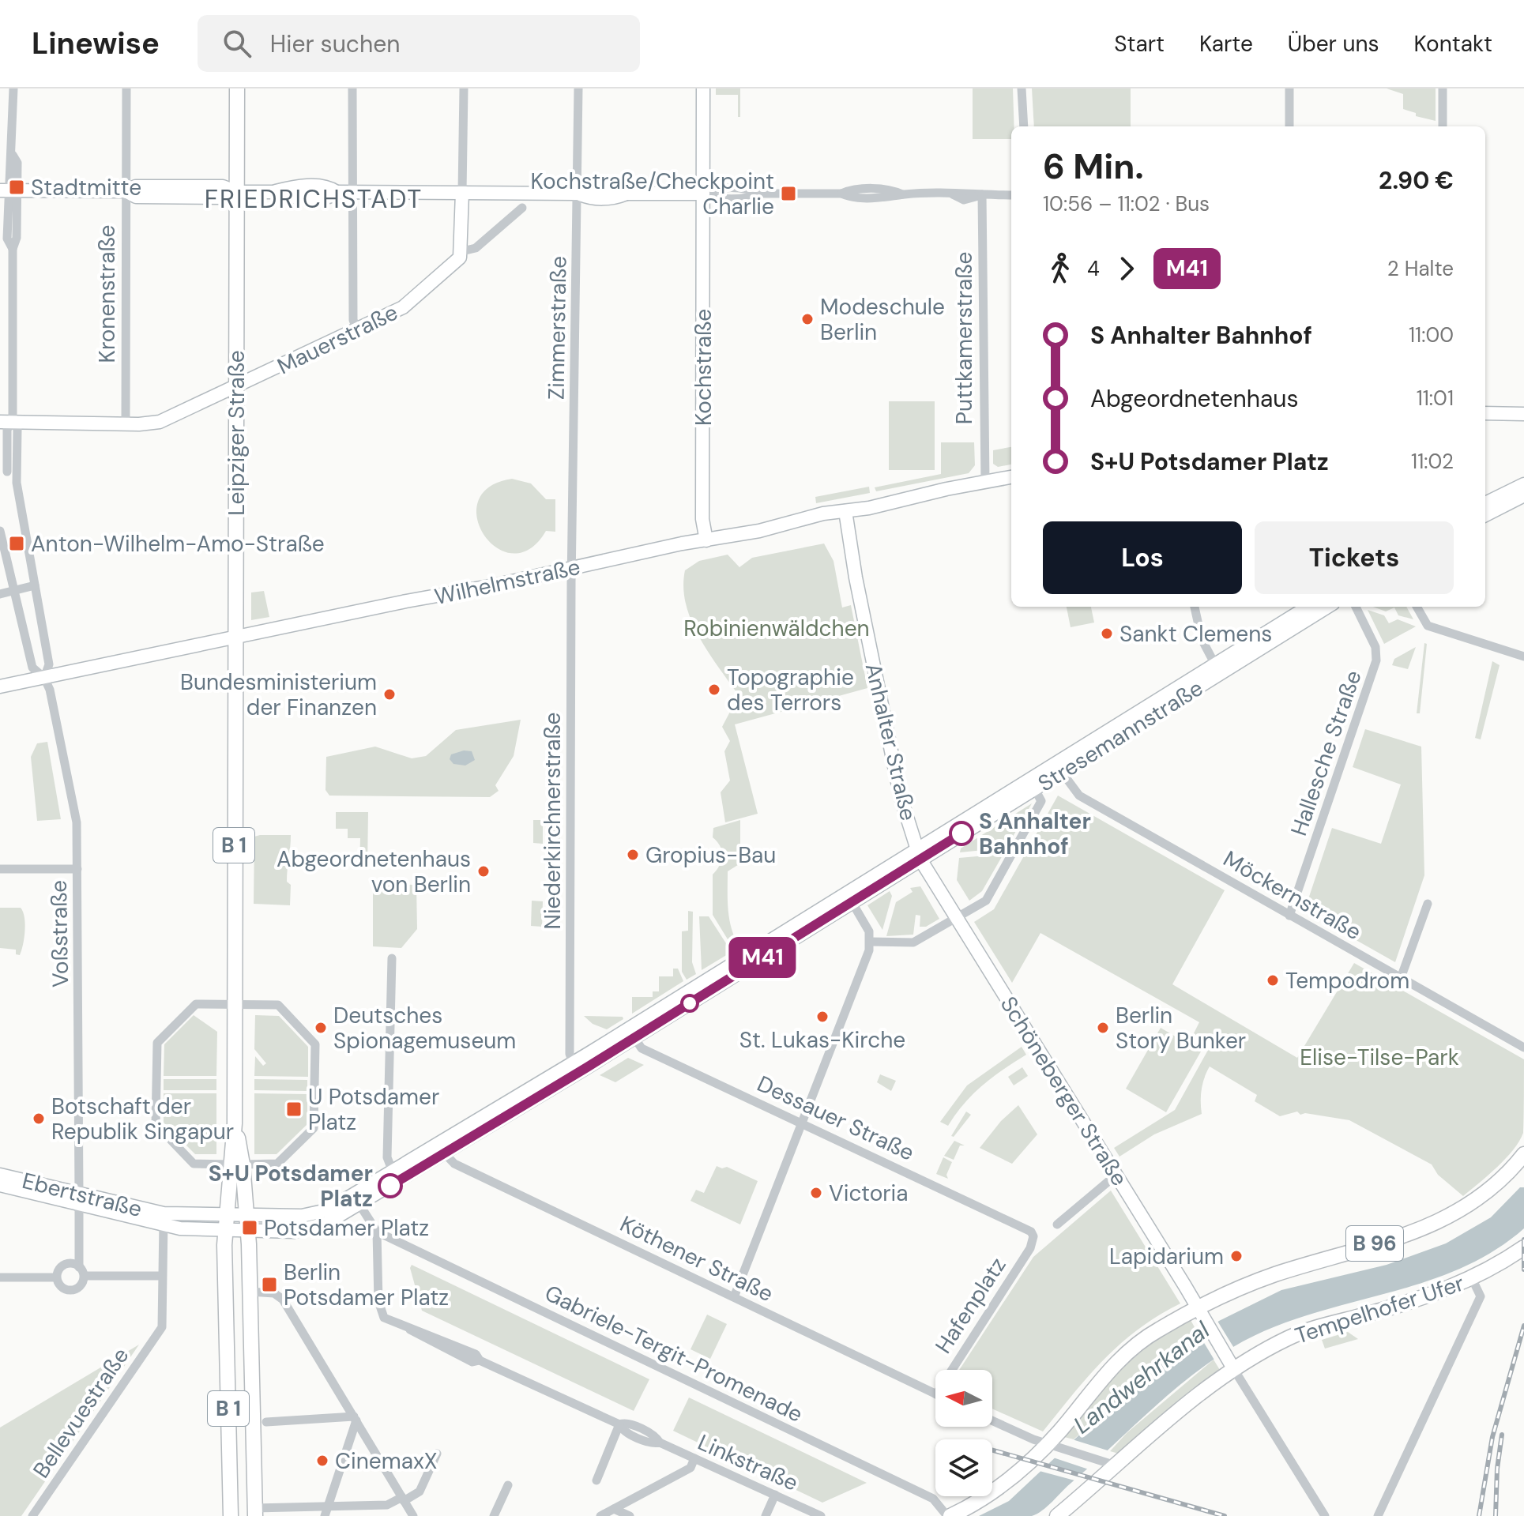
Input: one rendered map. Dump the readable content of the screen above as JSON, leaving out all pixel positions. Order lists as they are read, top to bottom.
{
  "streets": {
    "main road": [
      "Mauerstraße",
      "Kochstraße",
      "Leipziger Straße",
      "Wilhelmstraße",
      "Stresemannstraße",
      "Anhalter Straße",
      "B 1",
      "Schöneberger Straße",
      "Ebertstraße",
      "B 96",
      "Tempelhofer Ufer"
    ],
    "street": [
      "Kronenstraße",
      "Zimmerstraße",
      "Puttkamerstraße",
      "Hallesche Straße",
      "Niederkirchnerstraße",
      "Möckernstraße",
      "Voßstraße",
      "Dessauer Straße",
      "Köthener Straße",
      "Hafenplatz",
      "Gabriele-Tergit-Promenade",
      "Bellevuestraße",
      "Linkstraße"
    ]
  },
  "crossings": [
    ["Kronenstraße", "Mauerstraße"],
    ["Zimmerstraße", "Wilhelmstraße"],
    ["Zimmerstraße", "Niederkirchnerstraße"],
    ["Puttkamerstraße", "Wilhelmstraße"],
    ["Mauerstraße", "Leipziger Straße"],
    ["Kochstraße", "Wilhelmstraße"],
    ["Leipziger Straße", "Wilhelmstraße"],
    ["Leipziger Straße", "B 1"],
    ["Wilhelmstraße", "Anhalter Straße"],
    ["Wilhelmstraße", "Niederkirchnerstraße"],
    ["Wilhelmstraße", "Voßstraße"],
    ["Stresemannstraße", "Anhalter Straße"],
    ["Stresemannstraße", "Niederkirchnerstraße"],
    ["Stresemannstraße", "Möckernstraße"],
    ["Stresemannstraße", "Schöneberger Straße"],
    ["Stresemannstraße", "Dessauer Straße"],
    ["Stresemannstraße", "Köthener Straße"],
    ["Anhalter Straße", "Schöneberger Straße"],
    ["Hallesche Straße", "Möckernstraße"],
    ["Voßstraße", "Ebertstraße"],
    ["Schöneberger Straße", "B 96"],
    ["Schöneberger Straße", "Tempelhofer Ufer"],
    ["Dessauer Straße", "Hafenplatz"],
    ["B 96", "Gabriele-Tergit-Promenade"],
    ["Gabriele-Tergit-Promenade", "Linkstraße"]
  ],
  "districts": ["FRIEDRICHSTADT"],
  "water": ["Landwehrkanal"],
  "parks": ["Robinienwäldchen", "Elise-Tilse-Park"],
  "places": {
    "transit": [
      "Stadtmitte",
      "Kochstraße/Checkpoint Charlie",
      "Anton-Wilhelm-Amo-Straße",
      "U Potsdamer Platz",
      "Potsdamer Platz",
      "Berlin Potsdamer Platz"
    ],
    "other": [
      "Modeschule Berlin",
      "Sankt Clemens",
      "Topographie des Terrors",
      "Bundesministerium der Finanzen",
      "S Anhalter Bahnhof",
      "Gropius-Bau",
      "Abgeordnetenhaus von Berlin",
      "Tempodrom",
      "St. Lukas-Kirche",
      "Deutsches Spionagemuseum",
      "Berlin Story Bunker",
      "Botschaft der Republik Singapur",
      "S+U Potsdamer Platz",
      "Victoria",
      "Lapidarium",
      "CinemaxX"
    ]
  },
  "lines": ["bus line M41"],
  "north": "left",
  "page": {
    "header": "Linewise",
    "search": "Hier suchen",
    "nav": [
      "Start",
      "Karte",
      "Über uns",
      "Kontakt"
    ],
    "on_map": "M41",
    "heading": ["6 Min.", "10:56 – 11:02 · Bus", "2.90 €"],
    "legs": ["4", "M41", "2 Halte"],
    "list": [
      {
        "name": "S Anhalter Bahnhof",
        "value": "11:00"
      },
      {
        "name": "Abgeordnetenhaus",
        "value": "11:01"
      },
      {
        "name": "S+U Potsdamer Platz",
        "value": "11:02"
      }
    ],
    "buttons": ["Los", "Tickets"]
  }
}
